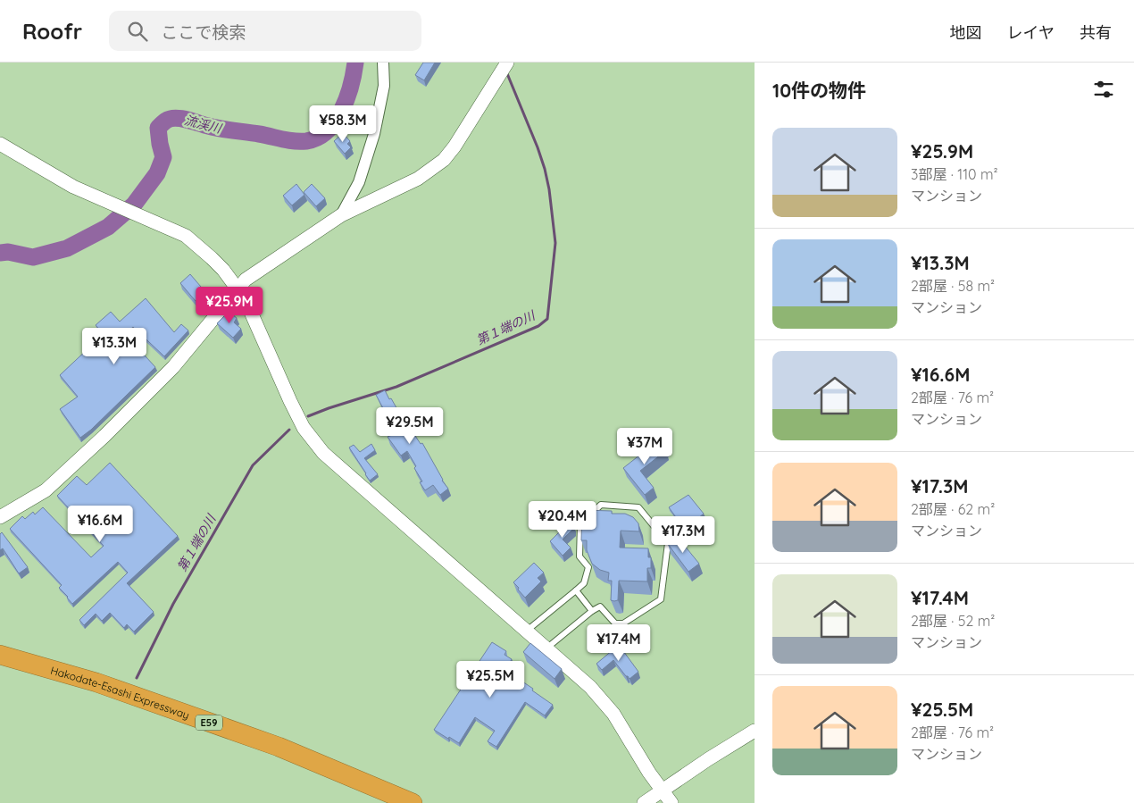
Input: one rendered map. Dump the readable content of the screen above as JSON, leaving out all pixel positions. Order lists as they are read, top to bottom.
{
  "streets": {
    "highway": ["Hakodate-Esashi Expressway", "E59"]
  },
  "water": ["流渓川", "第１端の川"],
  "page": {
    "header": "Roofr",
    "search": "ここで検索",
    "nav": ["地図", "レイヤ", "共有"],
    "heading": "10件の物件",
    "price": [
      "¥58.3M",
      "¥25.9M",
      "¥13.3M",
      "¥29.5M",
      "¥37M",
      "¥20.4M",
      "¥16.6M",
      "¥17.3M",
      "¥17.4M",
      "¥25.5M"
    ],
    "list": [
      {
        "name": "¥25.9M",
        "note": "3部屋 · 110 m² · マンション"
      },
      {
        "name": "¥13.3M",
        "note": "2部屋 · 58 m² · マンション"
      },
      {
        "name": "¥16.6M",
        "note": "2部屋 · 76 m² · マンション"
      },
      {
        "name": "¥17.3M",
        "note": "2部屋 · 62 m² · マンション"
      },
      {
        "name": "¥17.4M",
        "note": "2部屋 · 52 m² · マンション"
      },
      {
        "name": "¥25.5M",
        "note": "2部屋 · 76 m² · マンション"
      }
    ]
  }
}
